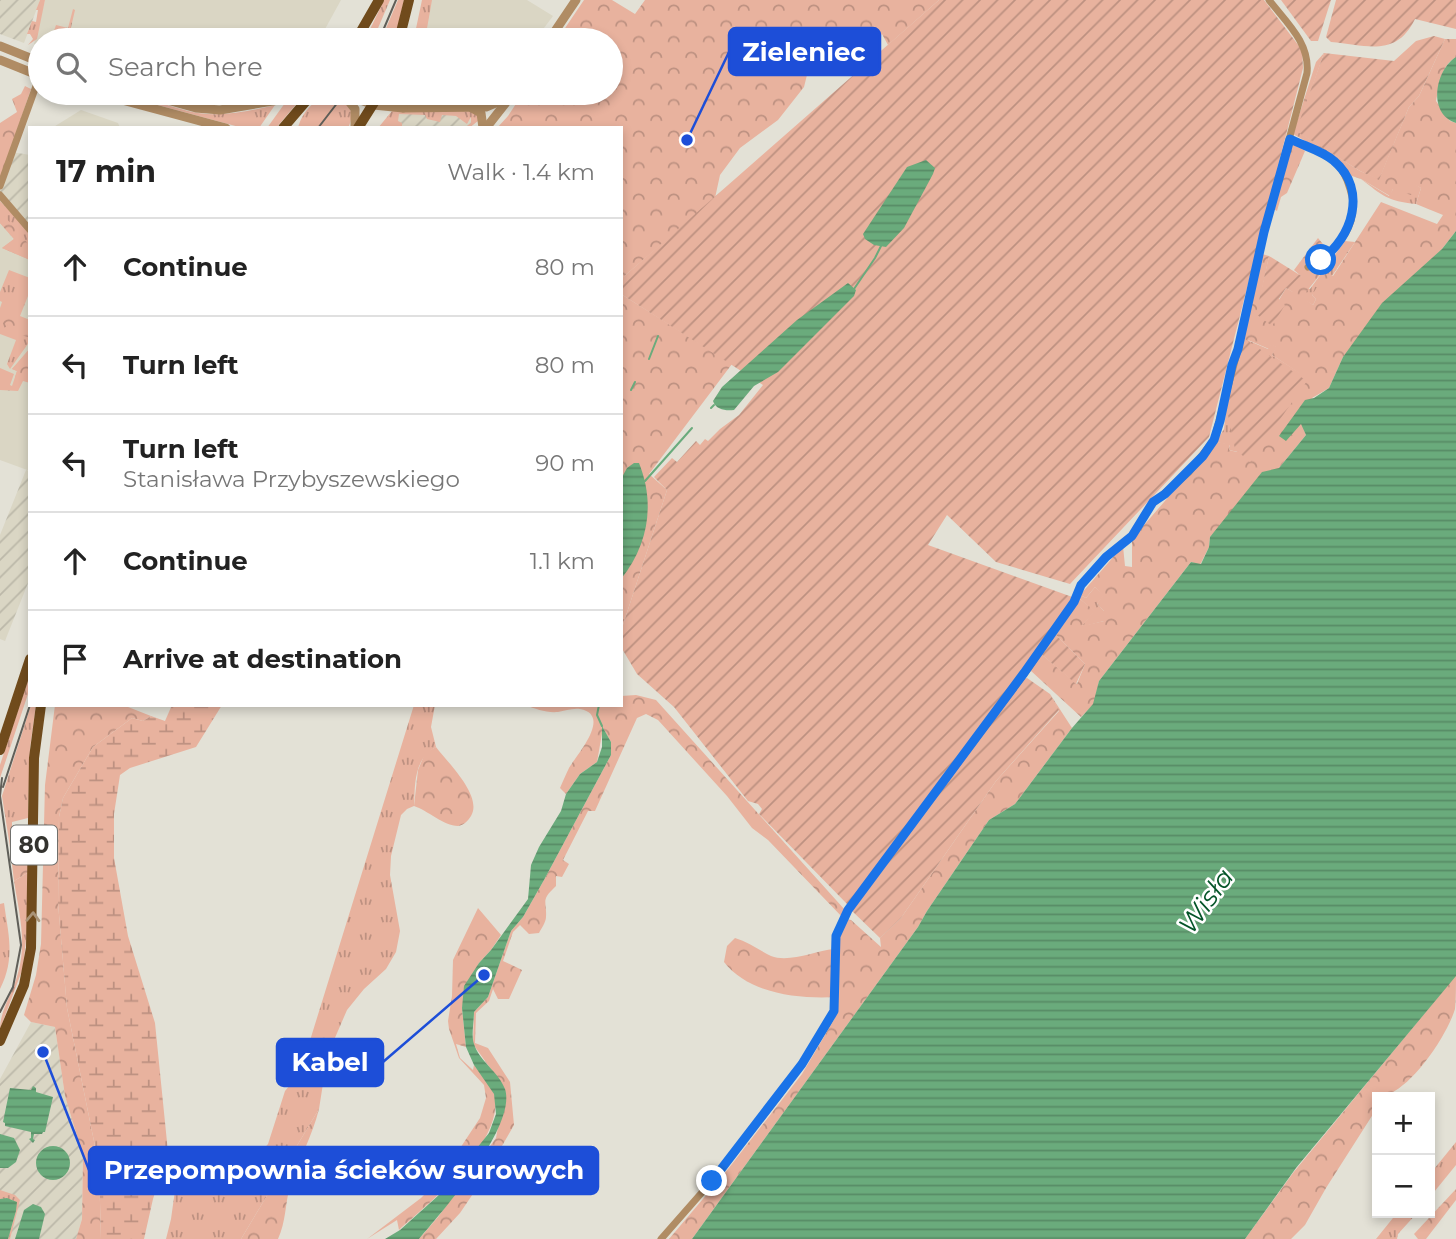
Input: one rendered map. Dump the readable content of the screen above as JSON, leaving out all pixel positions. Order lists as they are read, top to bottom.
{
  "streets": {
    "main road": ["80"]
  },
  "water": ["Wisła"],
  "places": ["Zieleniec", "Kabel", "Przepompownia ścieków surowych"],
  "page": {
    "search": "Search here",
    "heading": ["17 min", "Walk · 1.4 km"],
    "list": [
      ["Continue", "80 m"],
      ["Turn left", "80 m"],
      ["Turn left", "Stanisława Przybyszewskiego", "90 m"],
      ["Continue", "1.1 km"],
      "Arrive at destination"
    ],
    "map_buttons": ["+", "−"]
  }
}
